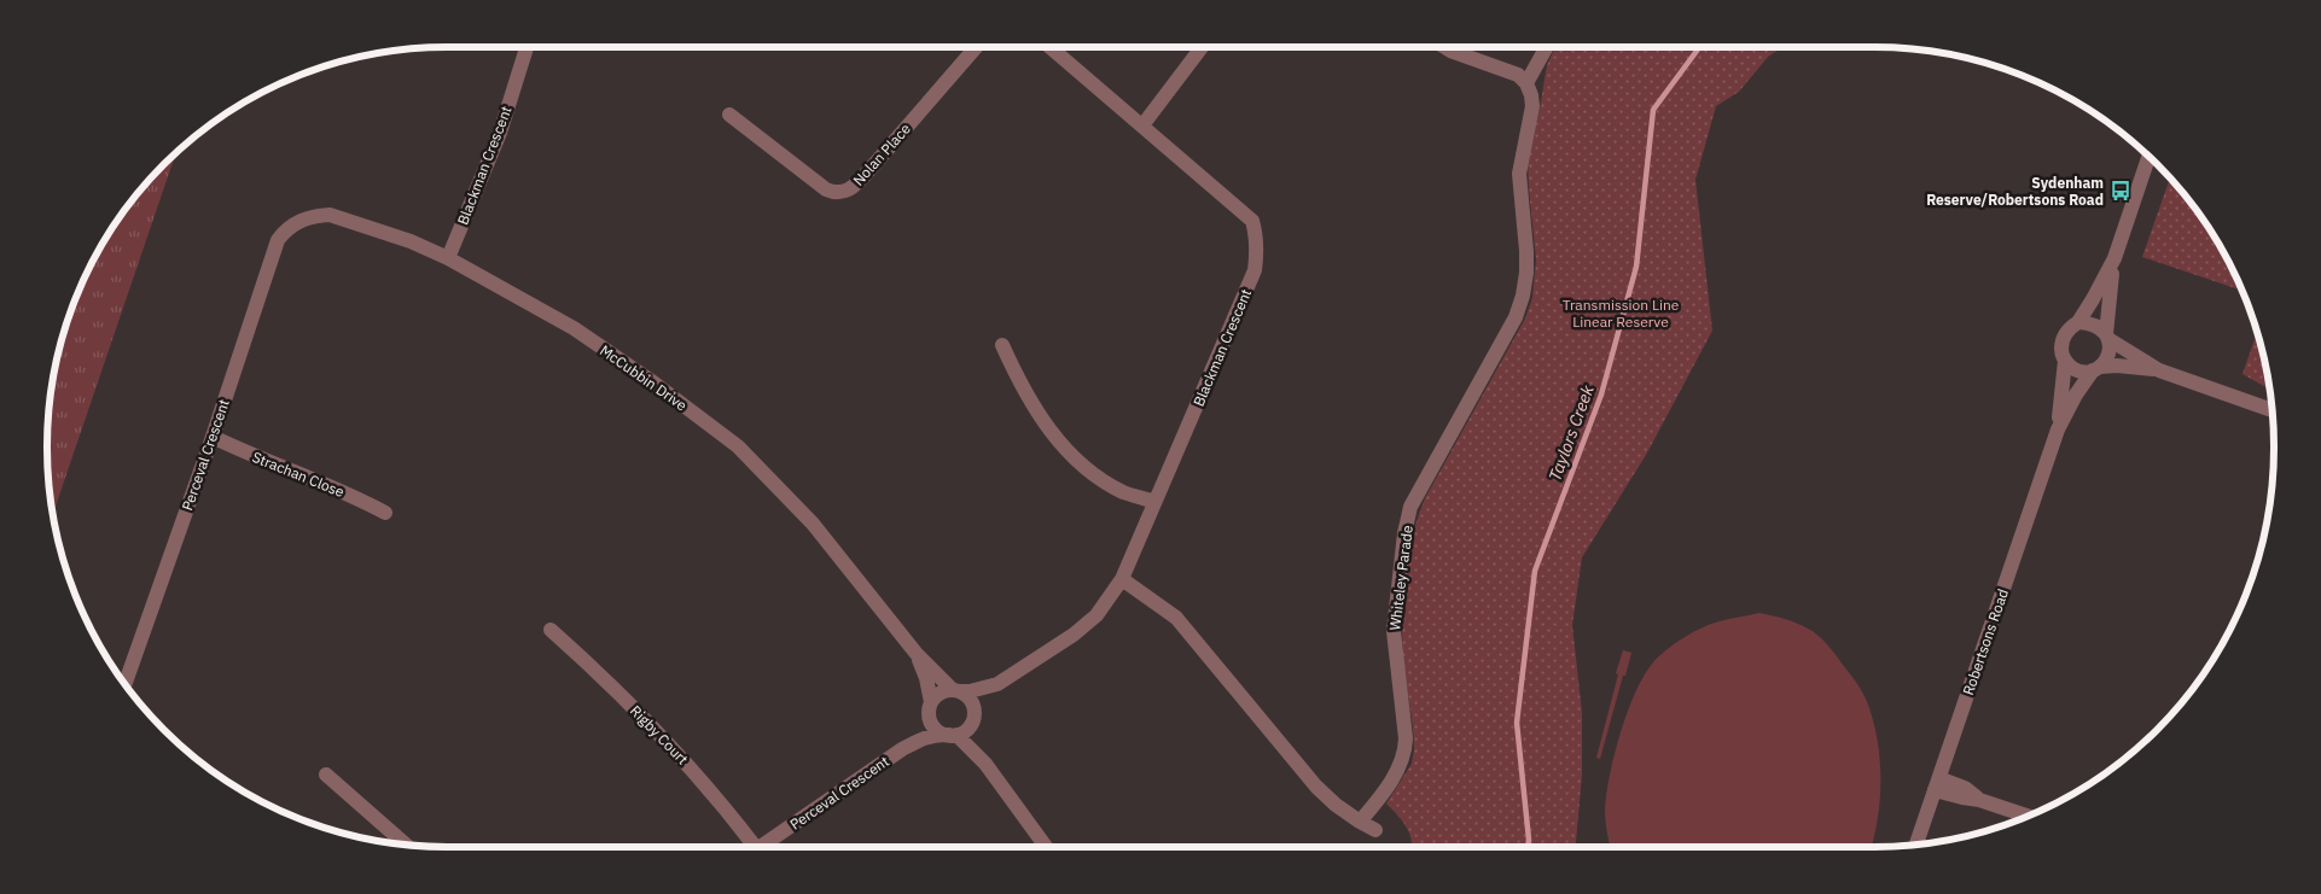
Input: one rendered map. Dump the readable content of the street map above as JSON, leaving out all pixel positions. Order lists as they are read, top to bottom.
{
  "streets": {
    "street": [
      "Nolan Place",
      "Blackman Crescent",
      "McCubbin Drive",
      "Perceval Crescent",
      "Strachan Close",
      "Whiteley Parade",
      "Robertsons Road",
      "Rigby Court"
    ]
  },
  "crossings": [
    ["Blackman Crescent", "McCubbin Drive"],
    ["Blackman Crescent", "Perceval Crescent"],
    ["McCubbin Drive", "Perceval Crescent"],
    ["Perceval Crescent", "Strachan Close"]
  ],
  "water": ["Taylors Creek"],
  "parks": ["Transmission Line Linear Reserve"],
  "places": {
    "bus stop": ["Sydenham Reserve/Robertsons Road"]
  }
}
